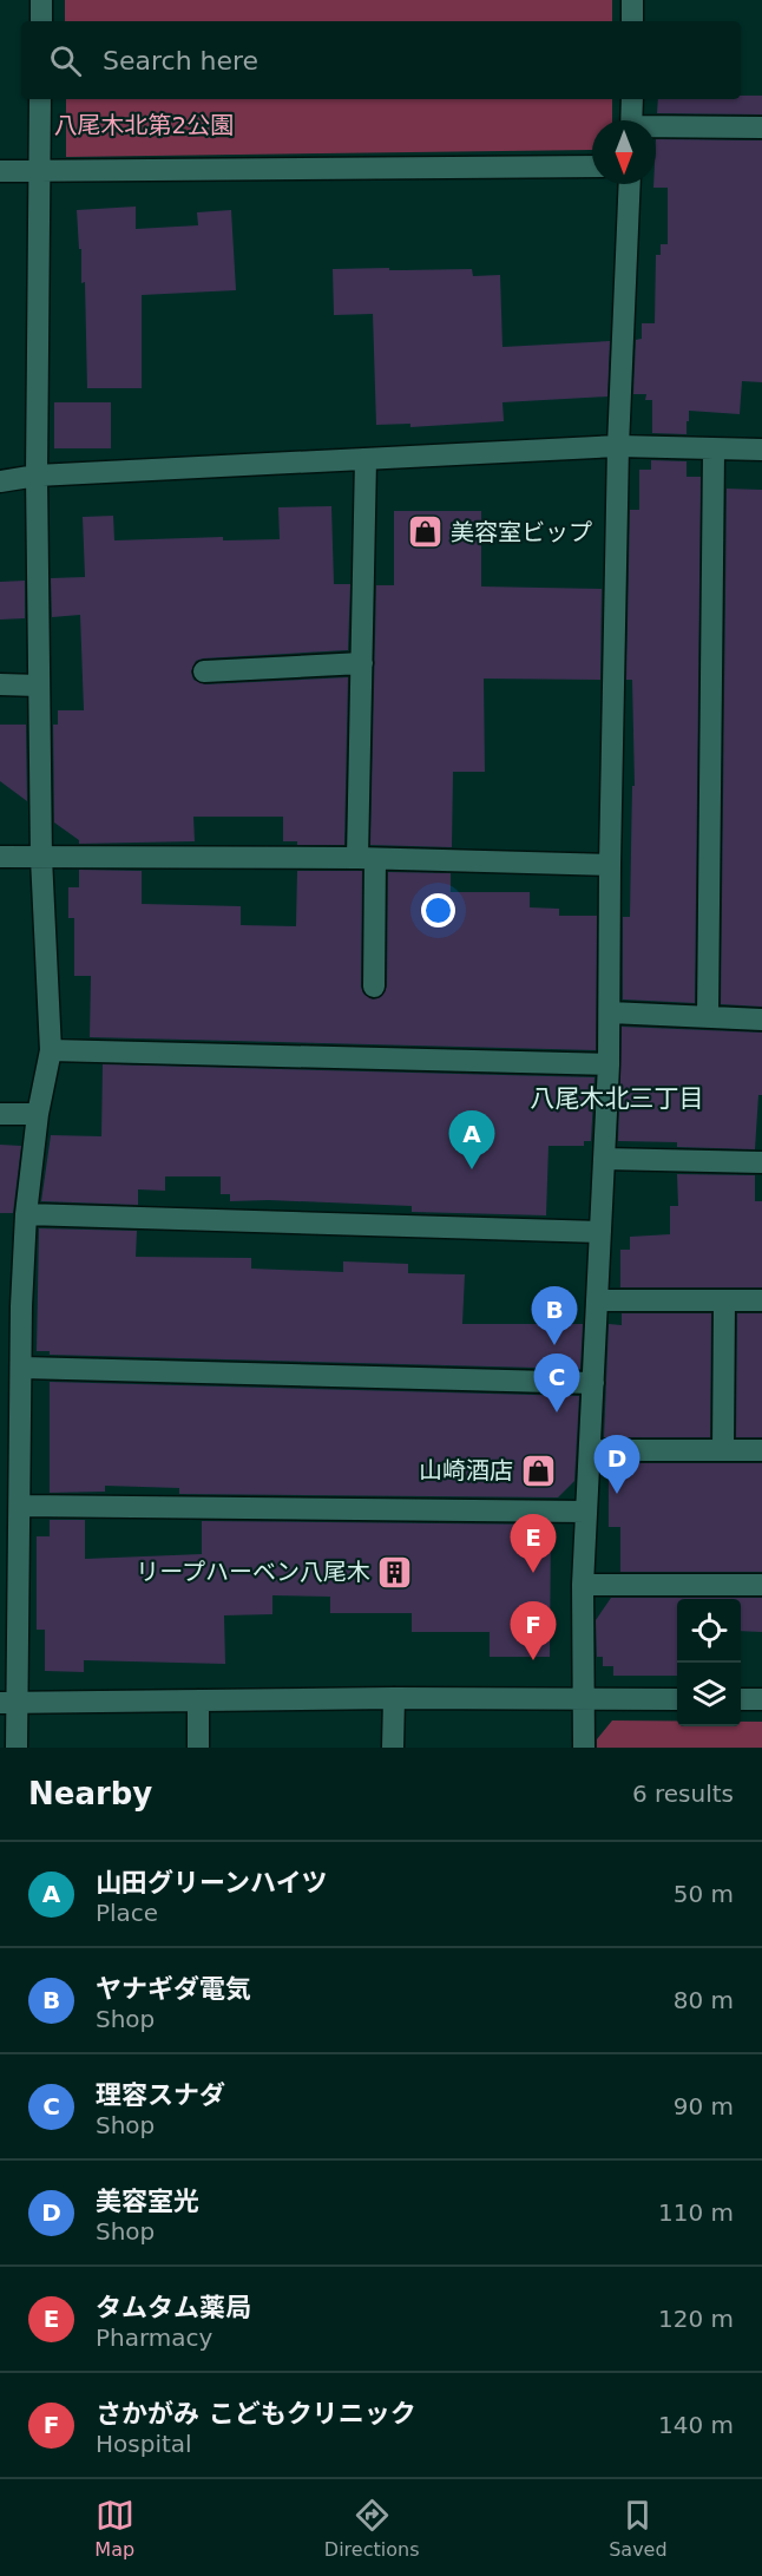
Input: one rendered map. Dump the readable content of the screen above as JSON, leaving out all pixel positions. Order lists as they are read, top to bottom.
{
  "districts": ["八尾木北三丁目"],
  "parks": ["八尾木北第2公園"],
  "places": {
    "shop": ["美容室ビップ", "山崎酒店"],
    "building": ["リープハーベン八尾木"]
  },
  "north": "bottom",
  "page": {
    "search": "Search here",
    "pins": [
      "A",
      "B",
      "C",
      "D",
      "E",
      "F"
    ],
    "heading": ["Nearby", "6 results"],
    "list": [
      {
        "mark": "A",
        "name": "山田グリーンハイツ",
        "note": "Place",
        "value": "50 m"
      },
      {
        "mark": "B",
        "name": "ヤナギダ電気",
        "note": "Shop",
        "value": "80 m"
      },
      {
        "mark": "C",
        "name": "理容スナダ",
        "note": "Shop",
        "value": "90 m"
      },
      {
        "mark": "D",
        "name": "美容室光",
        "note": "Shop",
        "value": "110 m"
      },
      {
        "mark": "E",
        "name": "タムタム薬局",
        "note": "Pharmacy",
        "value": "120 m"
      },
      {
        "mark": "F",
        "name": "さかがみ こどもクリニック",
        "note": "Hospital",
        "value": "140 m"
      }
    ],
    "nav": ["Map", "Directions", "Saved"]
  }
}
